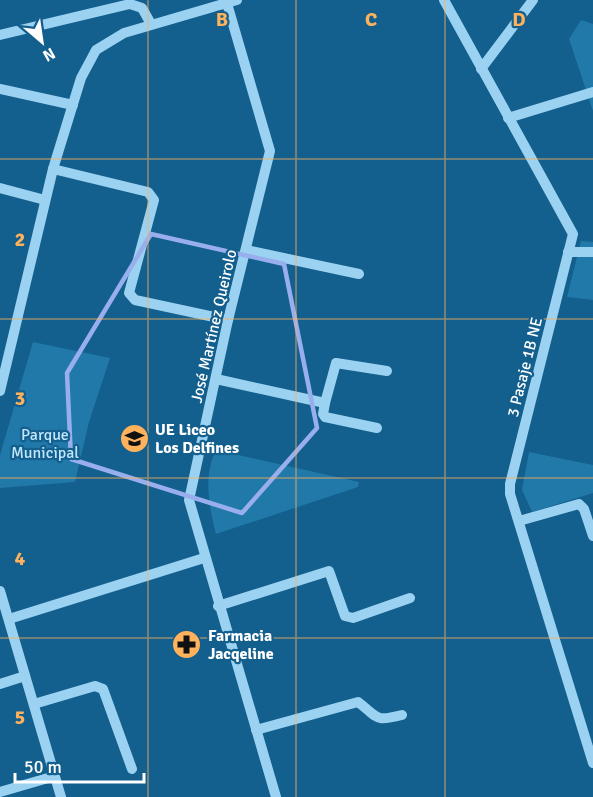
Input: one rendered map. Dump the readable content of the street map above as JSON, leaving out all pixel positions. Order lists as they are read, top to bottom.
{
  "streets": {
    "street": ["José Martínez Queirolo", "3 Pasaje 1B NE"]
  },
  "parks": ["Parque Municipal"],
  "places": {
    "school or university": ["UE Liceo Los Delfines"],
    "pharmacy": ["Farmacia Jacqeline"]
  },
  "scale_bar": "50 m",
  "north": "bottom right",
  "grid": {
    "columns": ["B", "C", "D"],
    "rows": [
      "2",
      "3",
      "4",
      "5"
    ]
  }
}
